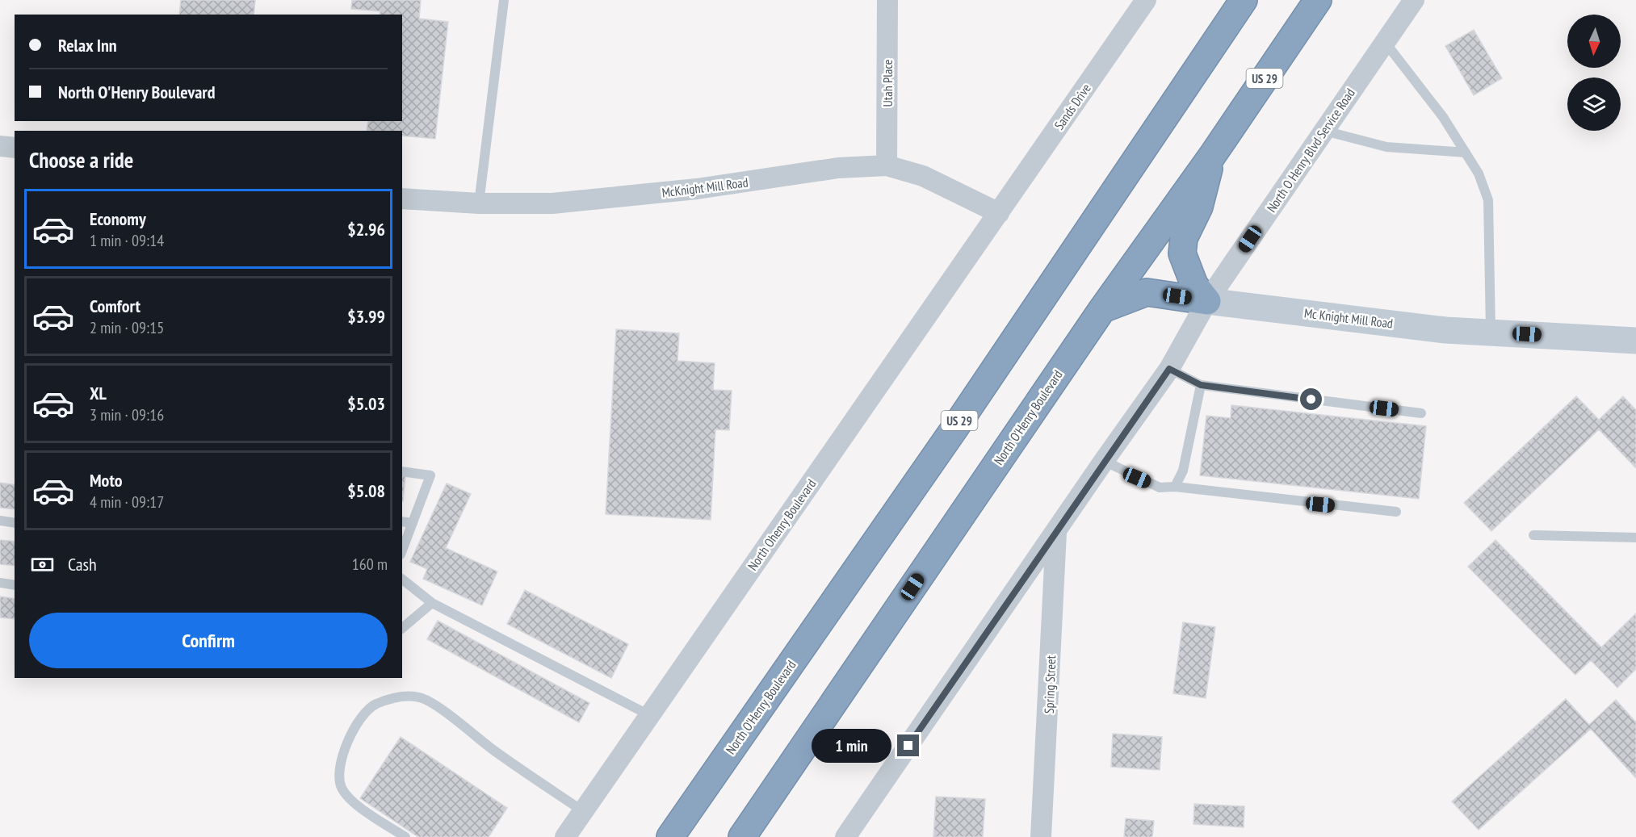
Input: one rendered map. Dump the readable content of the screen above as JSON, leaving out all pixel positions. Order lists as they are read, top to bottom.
{
  "streets": {
    "highway": ["US 29", "North O'Henry Boulevard"],
    "street": [
      "Utah Place",
      "Sands Drive",
      "North O Henry Blvd Service Road",
      "McKnight Mill Road",
      "Mc Knight Mill Road",
      "North Ohenry Boulevard",
      "Spring Street"
    ]
  },
  "crossings": [
    ["Utah Place", "McKnight Mill Road"],
    ["Sands Drive", "McKnight Mill Road"],
    ["Sands Drive", "North Ohenry Boulevard"],
    ["North O Henry Blvd Service Road", "Mc Knight Mill Road"],
    ["McKnight Mill Road", "North Ohenry Boulevard"]
  ],
  "north": "bottom",
  "page": {
    "banner": ["Relax Inn", "North O'Henry Boulevard"],
    "heading": "Choose a ride",
    "list": [
      {
        "name": "Economy",
        "note": "1 min · 09:14",
        "value": "$2.96"
      },
      {
        "name": "Comfort",
        "note": "2 min · 09:15",
        "value": "$3.99"
      },
      {
        "name": "XL",
        "note": "3 min · 09:16",
        "value": "$5.03"
      },
      {
        "name": "Moto",
        "note": "4 min · 09:17",
        "value": "$5.08"
      }
    ],
    "pay": ["Cash", "160 m"],
    "buttons": "Confirm",
    "bubble": "1 min"
  }
}
